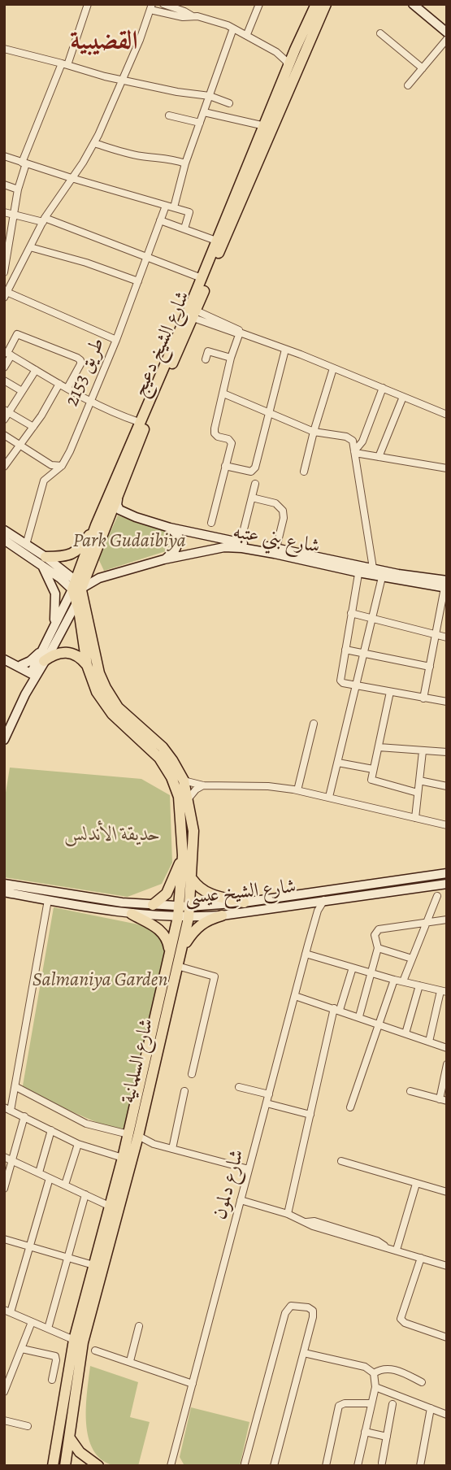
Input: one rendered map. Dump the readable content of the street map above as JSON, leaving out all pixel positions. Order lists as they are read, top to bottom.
{
  "streets": {
    "main road": [
      "شارع الشيخ دعيج",
      "شارع بني عتبه",
      "شارع الشيخ عيسى",
      "شارع السلمانية"
    ],
    "street": ["طريق 2153", "شارع دلمون"]
  },
  "crossings": [
    ["شارع الشيخ دعيج", "شارع بني عتبه"],
    ["شارع الشيخ دعيج", "شارع السلمانية"],
    ["شارع بني عتبه", "شارع السلمانية"],
    ["شارع الشيخ عيسى", "شارع السلمانية"],
    ["شارع الشيخ عيسى", "شارع دلمون"]
  ],
  "districts": ["القضيبية"],
  "parks": ["Park Gudaibiya", "حديقة الأندلس", "Salmaniya Garden"]
}
